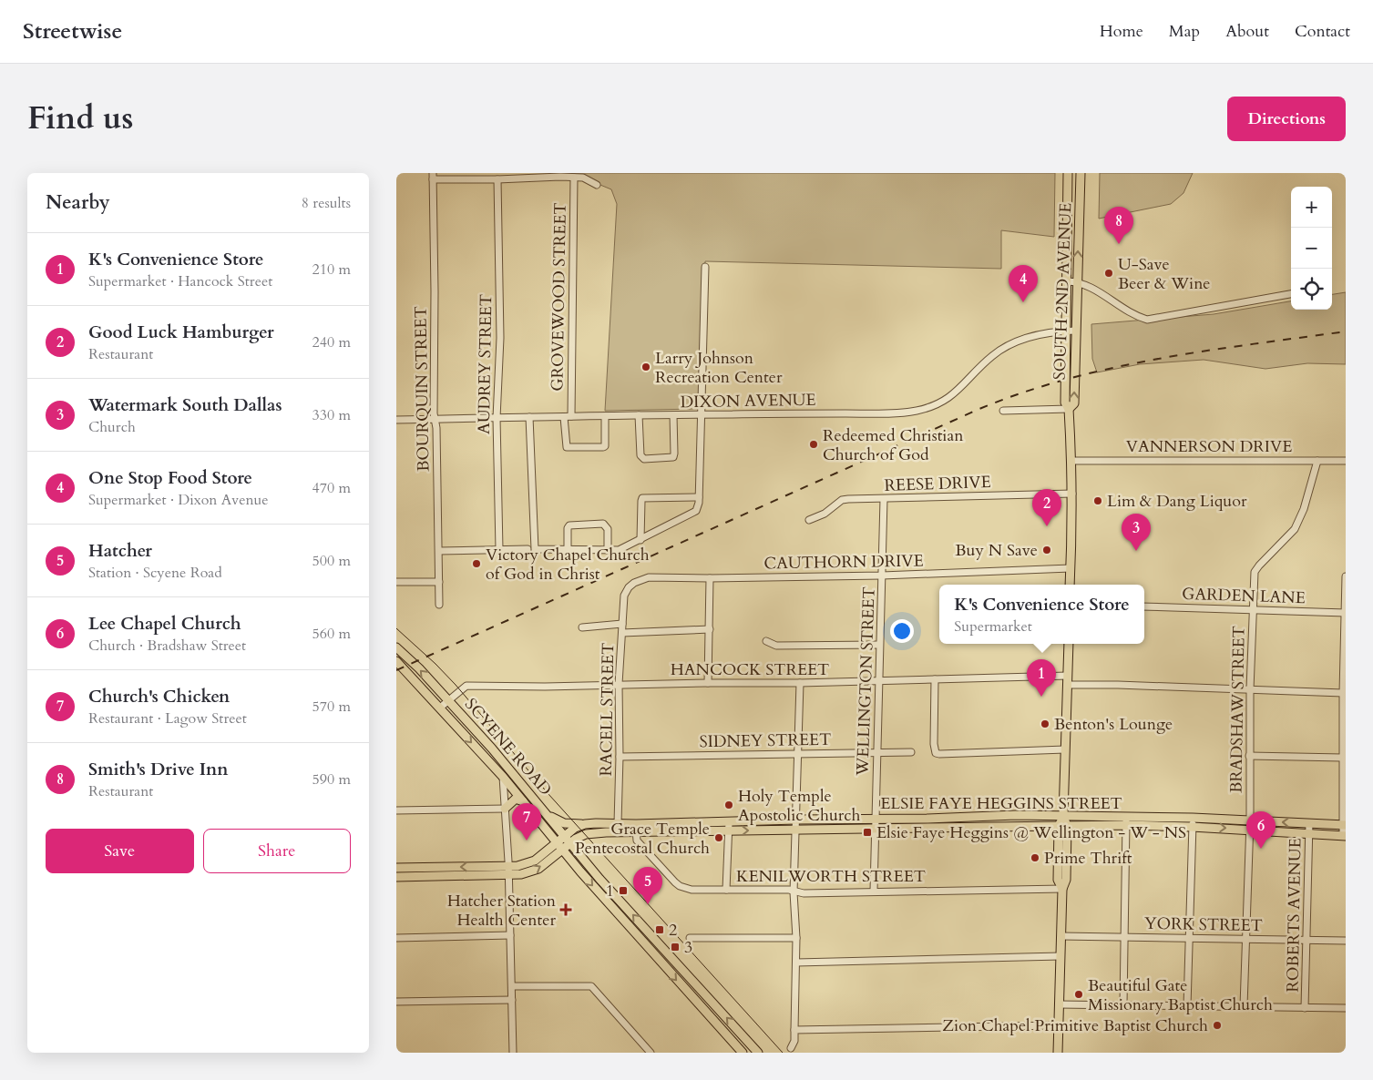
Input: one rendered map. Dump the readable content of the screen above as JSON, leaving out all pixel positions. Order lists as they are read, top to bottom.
{
  "streets": {
    "main road": ["SOUTH 2ND AVENUE", "SCYENE ROAD", "ELSIE FAYE HEGGINS STREET"],
    "street": [
      "GROVEWOOD STREET",
      "AUDREY STREET",
      "BOURQUIN STREET",
      "DIXON AVENUE",
      "VANNERSON DRIVE",
      "REESE DRIVE",
      "CAUTHORN DRIVE",
      "GARDEN LANE",
      "HANCOCK STREET",
      "WELLINGTON STREET",
      "RACELL STREET",
      "BRADSHAW STREET",
      "SIDNEY STREET",
      "KENILWORTH STREET",
      "ROBERTS AVENUE",
      "YORK STREET"
    ]
  },
  "crossings": [
    ["SOUTH 2ND AVENUE", "DIXON AVENUE"],
    ["SOUTH 2ND AVENUE", "VANNERSON DRIVE"],
    ["SOUTH 2ND AVENUE", "REESE DRIVE"],
    ["SOUTH 2ND AVENUE", "CAUTHORN DRIVE"],
    ["GROVEWOOD STREET", "DIXON AVENUE"],
    ["AUDREY STREET", "DIXON AVENUE"],
    ["BOURQUIN STREET", "DIXON AVENUE"],
    ["VANNERSON DRIVE", "BRADSHAW STREET"],
    ["REESE DRIVE", "WELLINGTON STREET"],
    ["CAUTHORN DRIVE", "WELLINGTON STREET"],
    ["CAUTHORN DRIVE", "RACELL STREET"],
    ["GARDEN LANE", "BRADSHAW STREET"],
    ["HANCOCK STREET", "WELLINGTON STREET"],
    ["HANCOCK STREET", "RACELL STREET"],
    ["HANCOCK STREET", "BRADSHAW STREET"],
    ["HANCOCK STREET", "SCYENE ROAD"],
    ["WELLINGTON STREET", "SIDNEY STREET"],
    ["WELLINGTON STREET", "ELSIE FAYE HEGGINS STREET"],
    ["WELLINGTON STREET", "KENILWORTH STREET"],
    ["RACELL STREET", "SIDNEY STREET"],
    ["RACELL STREET", "ELSIE FAYE HEGGINS STREET"],
    ["BRADSHAW STREET", "ELSIE FAYE HEGGINS STREET"],
    ["BRADSHAW STREET", "YORK STREET"],
    ["SCYENE ROAD", "ELSIE FAYE HEGGINS STREET"],
    ["ELSIE FAYE HEGGINS STREET", "KENILWORTH STREET"],
    ["ELSIE FAYE HEGGINS STREET", "ROBERTS AVENUE"],
    ["ROBERTS AVENUE", "YORK STREET"]
  ],
  "places": {
    "other": [
      "U-Save Beer & Wine",
      "Larry Johnson Recreation Center",
      "Redeemed Christian Church of God",
      "Lim & Dang Liquor",
      "Buy N Save",
      "Victory Chapel Church of God in Christ",
      "Benton's Lounge",
      "Holy Temple Apostolic Church",
      "Grace Temple Pentecostal Church",
      "Prime Thrift",
      "Beautiful Gate Missionary Baptist Church",
      "Zion Chapel Primitive Baptist Church"
    ],
    "transit": [
      "Elsie Faye Heggins @ Wellington - W - NS",
      "1",
      "2",
      "3"
    ],
    "health": ["Hatcher Station Health Center"]
  },
  "page": {
    "header": "Streetwise",
    "nav": [
      "Home",
      "Map",
      "About",
      "Contact"
    ],
    "title": "Find us",
    "buttons": [
      "Directions",
      ["Save", "Share"]
    ],
    "heading": ["Nearby", "8 results"],
    "map_buttons": ["+", "−"],
    "pins": [
      "8",
      "4",
      "2",
      "3",
      "1",
      "7",
      "6",
      "5"
    ],
    "list": [
      {
        "mark": "1",
        "name": "K's Convenience Store",
        "note": "Supermarket · Hancock Street",
        "value": "210 m"
      },
      {
        "mark": "2",
        "name": "Good Luck Hamburger",
        "note": "Restaurant",
        "value": "240 m"
      },
      {
        "mark": "3",
        "name": "Watermark South Dallas",
        "note": "Church",
        "value": "330 m"
      },
      {
        "mark": "4",
        "name": "One Stop Food Store",
        "note": "Supermarket · Dixon Avenue",
        "value": "470 m"
      },
      {
        "mark": "5",
        "name": "Hatcher",
        "note": "Station · Scyene Road",
        "value": "500 m"
      },
      {
        "mark": "6",
        "name": "Lee Chapel Church",
        "note": "Church · Bradshaw Street",
        "value": "560 m"
      },
      {
        "mark": "7",
        "name": "Church's Chicken",
        "note": "Restaurant · Lagow Street",
        "value": "570 m"
      },
      {
        "mark": "8",
        "name": "Smith's Drive Inn",
        "note": "Restaurant",
        "value": "590 m"
      }
    ],
    "popup": ["K's Convenience Store", "Supermarket"]
  }
}
